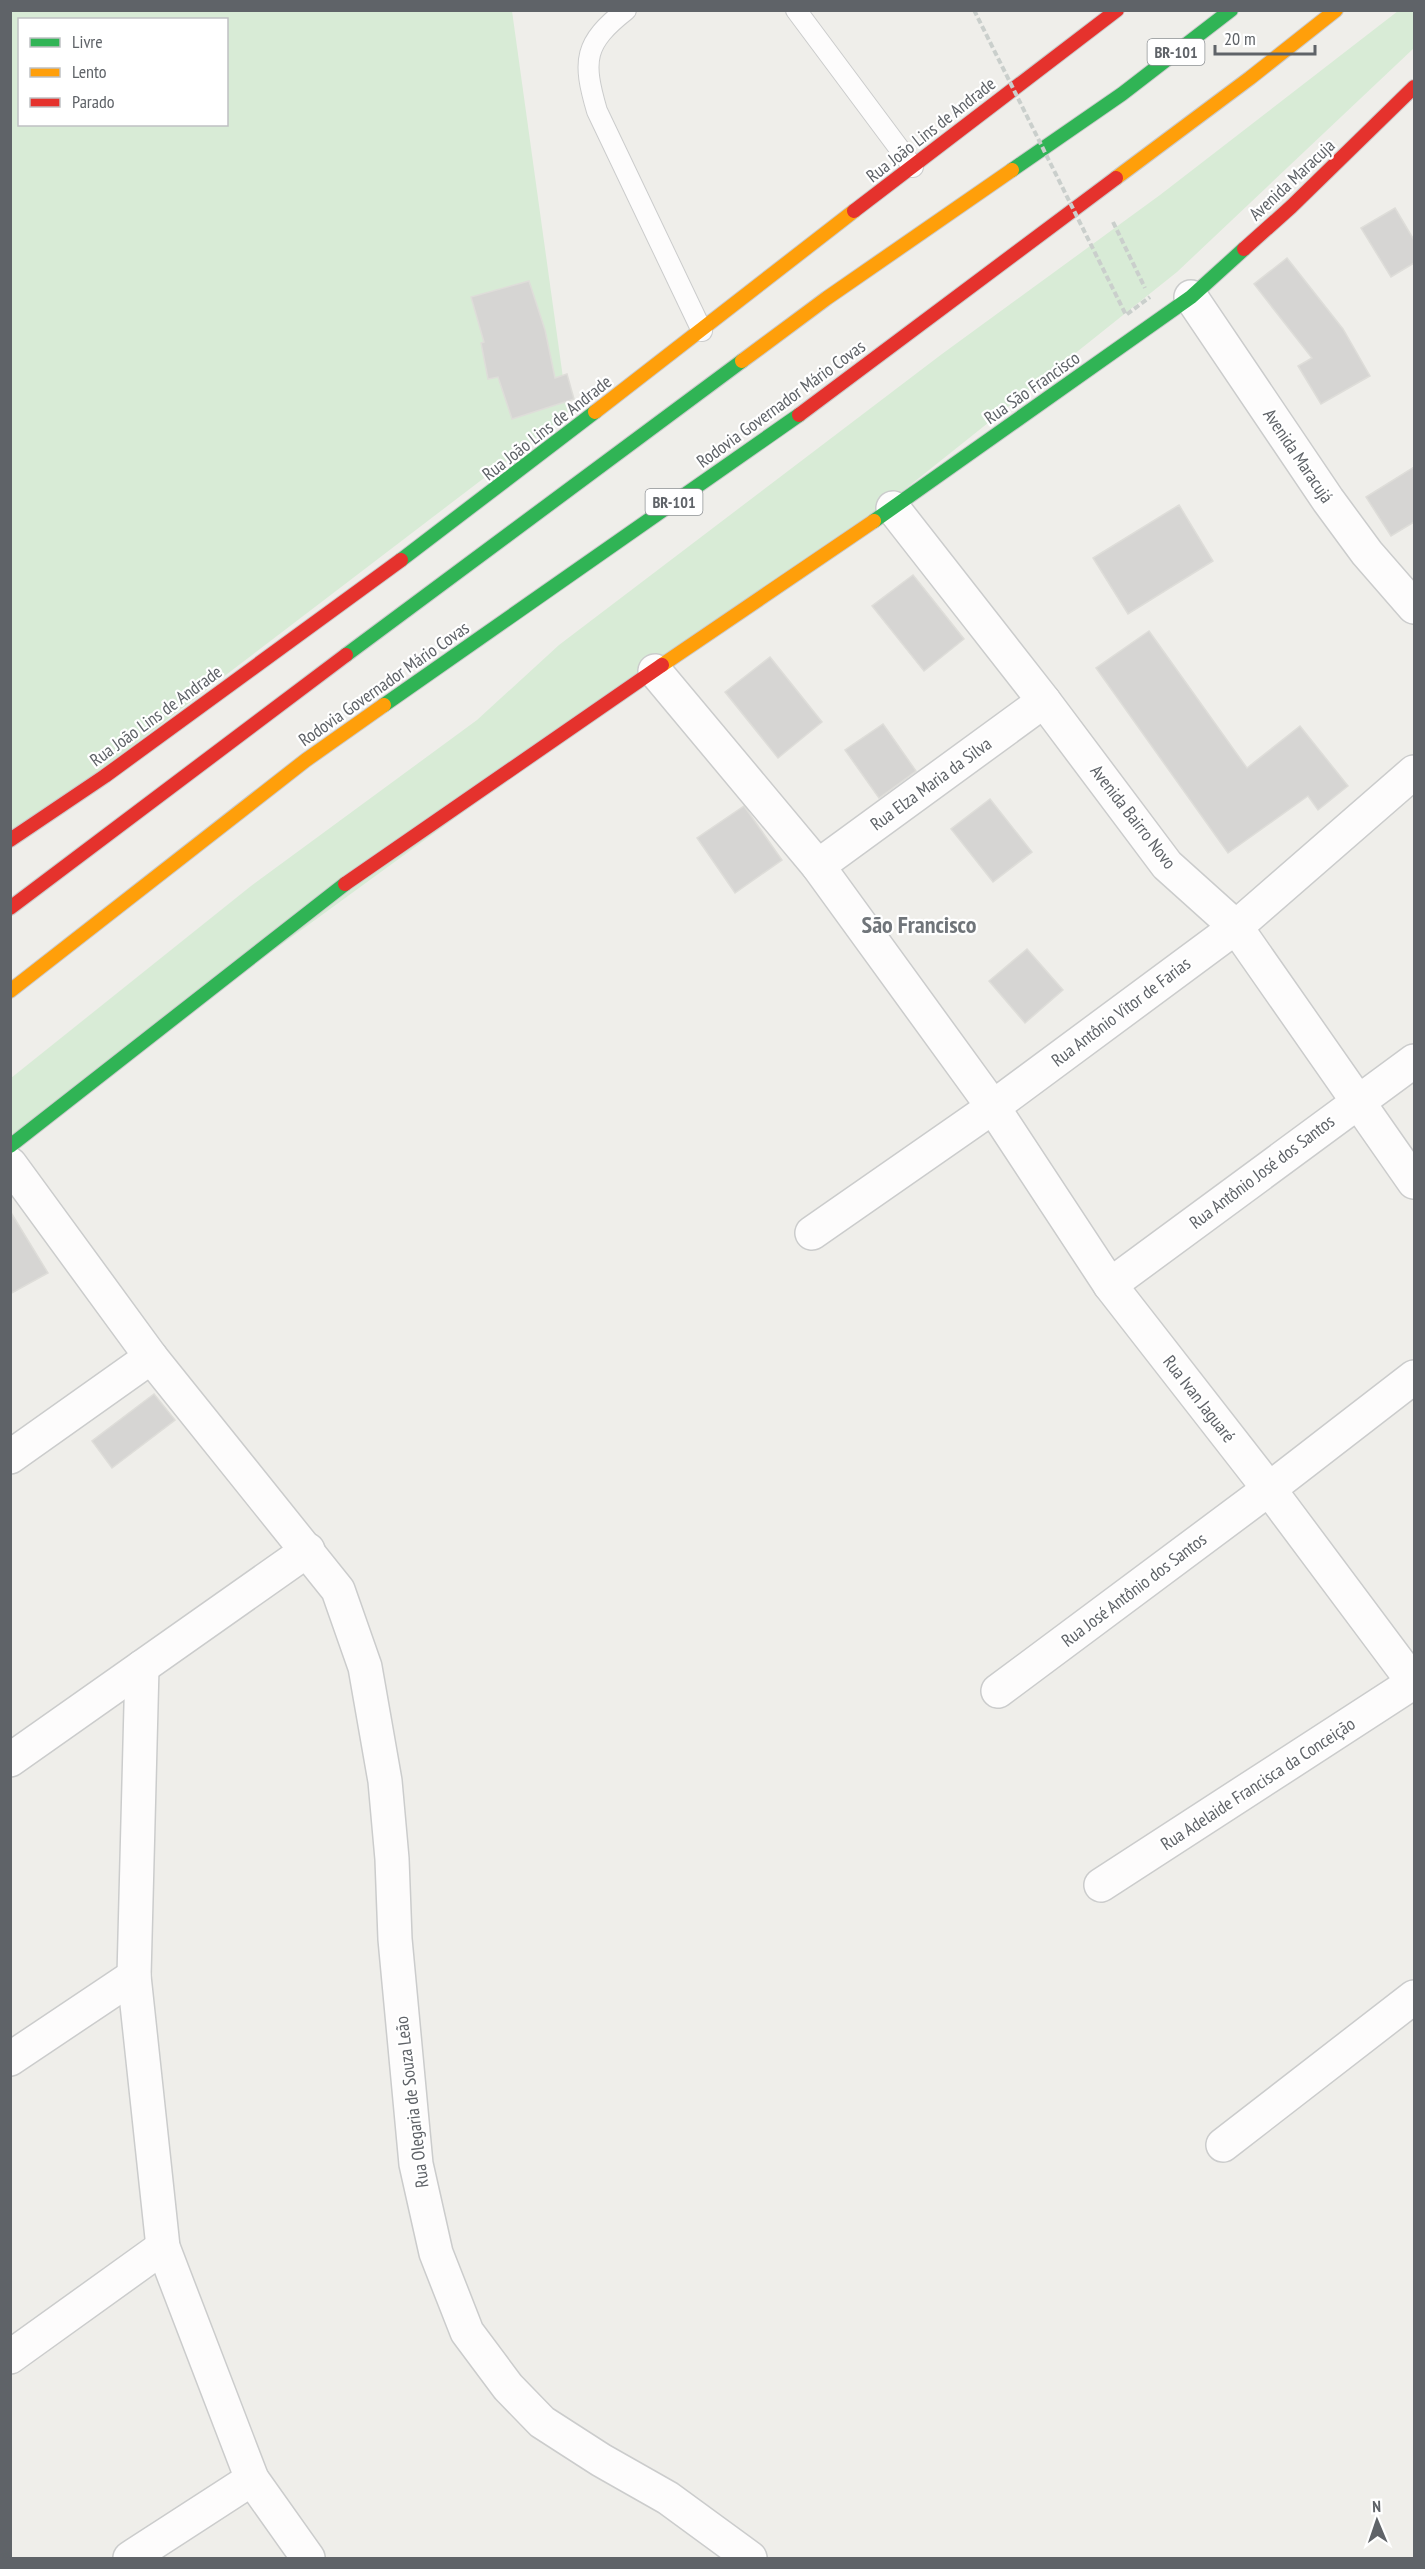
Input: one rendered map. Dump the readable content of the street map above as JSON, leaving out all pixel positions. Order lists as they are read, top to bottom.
{
  "streets": {
    "main road": [
      "BR-101",
      "Rua João Lins de Andrade",
      "Avenida Maracuja",
      "Rua São Francisco",
      "Rodovia Governador Mário Covas"
    ],
    "street": [
      "Avenida Maracujá",
      "Rua Elza Maria da Silva",
      "Avenida Bairro Novo",
      "Rua Antônio Vitor de Farias",
      "Rua Antônio José dos Santos",
      "Rua Ivan Jaguaré",
      "Rua José Antônio dos Santos",
      "Rua Adelaide Francisca da Conceição",
      "Rua Olegaria de Souza Leão"
    ]
  },
  "crossings": [
    ["Avenida Maracuja", "Rua São Francisco"],
    ["Avenida Maracuja", "Avenida Maracujá"],
    ["Rua São Francisco", "Avenida Maracujá"],
    ["Rua São Francisco", "Avenida Bairro Novo"],
    ["Rua São Francisco", "Rua Ivan Jaguaré"],
    ["Rua Elza Maria da Silva", "Avenida Bairro Novo"],
    ["Rua Elza Maria da Silva", "Rua Ivan Jaguaré"],
    ["Avenida Bairro Novo", "Rua Antônio Vitor de Farias"],
    ["Avenida Bairro Novo", "Rua Antônio José dos Santos"],
    ["Rua Antônio Vitor de Farias", "Rua Ivan Jaguaré"],
    ["Rua Antônio José dos Santos", "Rua Ivan Jaguaré"],
    ["Rua Ivan Jaguaré", "Rua José Antônio dos Santos"],
    ["Rua Ivan Jaguaré", "Rua Adelaide Francisca da Conceição"]
  ],
  "districts": ["São Francisco"],
  "legend": ["Livre", "Lento", "Parado"],
  "scale_bar": "20 m",
  "north": "top"
}
